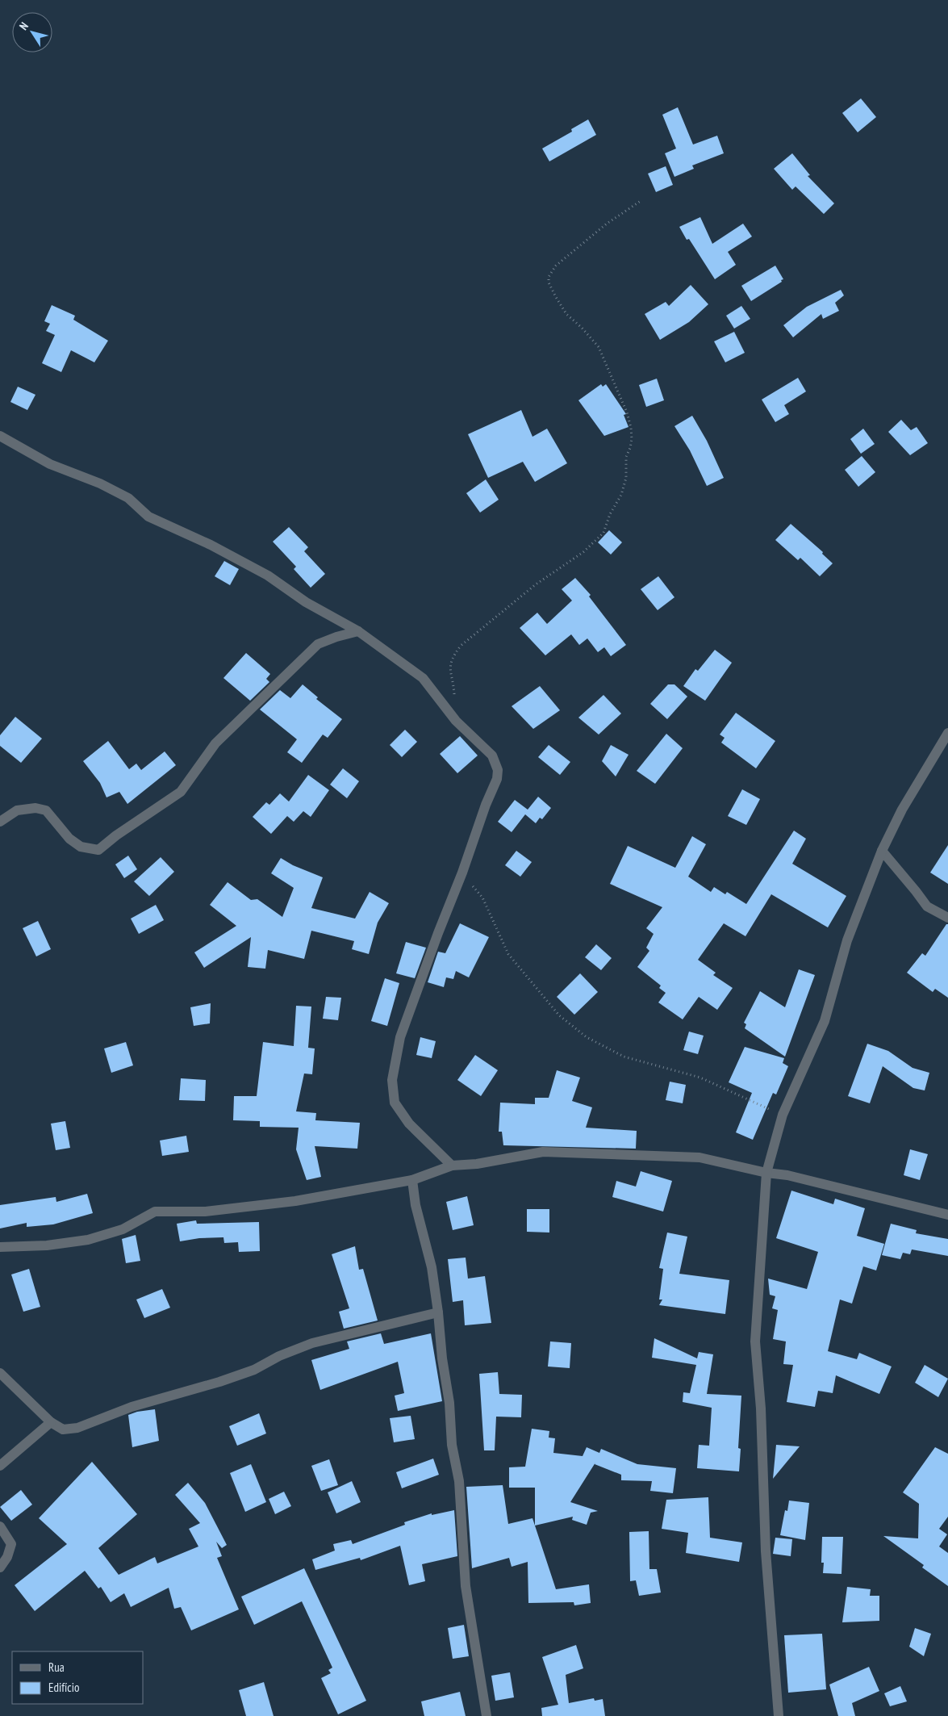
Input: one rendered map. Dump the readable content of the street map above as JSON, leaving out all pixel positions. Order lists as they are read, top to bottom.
{
  "legend": ["Rua", "Edifício"],
  "north": "top left"
}
